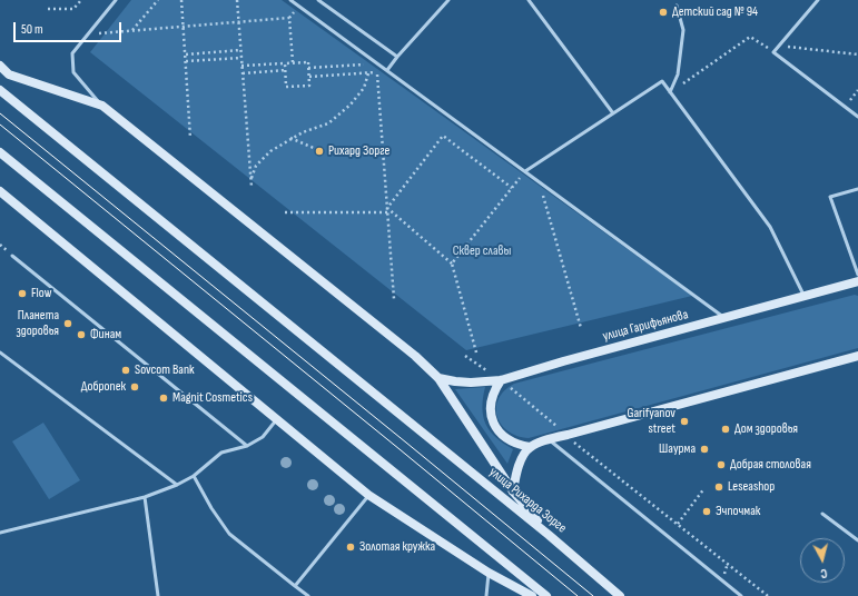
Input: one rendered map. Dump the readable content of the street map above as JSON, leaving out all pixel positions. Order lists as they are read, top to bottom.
{
  "streets": {
    "main road": ["улица Гарифьянова", "улица Рихарда Зорге"]
  },
  "parks": ["Сквер славы"],
  "places": [
    "Детский сад № 94",
    "Рихард Зорге",
    "Flow",
    "Планета здоровья",
    "Финам",
    "Sovcom Bank",
    "Добропек",
    "Magnit Cosmetics",
    "Garifyanov street",
    "Дом здоровья",
    "Шаурма",
    "Добрая столовая",
    "Leseashop",
    "Эчпочмак",
    "Золотая кружка"
  ],
  "scale_bar": "50 m",
  "north": "bottom"
}
